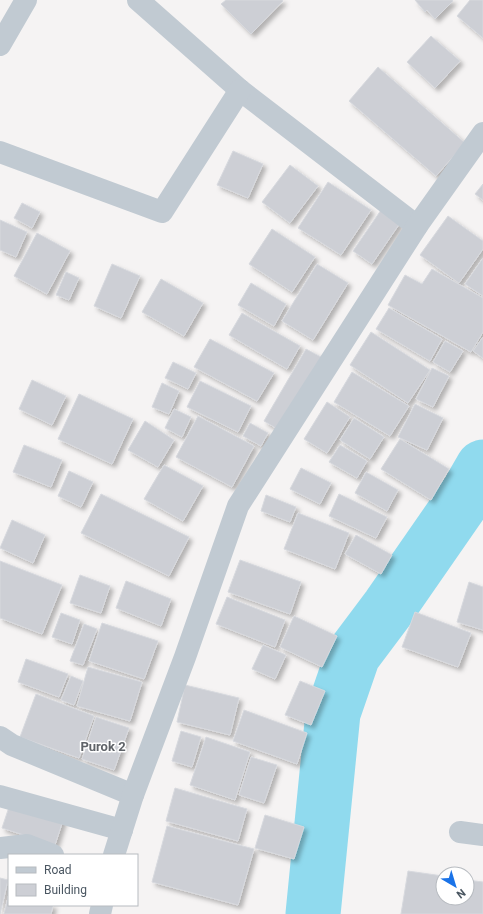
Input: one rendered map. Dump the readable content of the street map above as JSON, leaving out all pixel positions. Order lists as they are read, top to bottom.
{
  "districts": ["Purok 2"],
  "legend": ["Road", "Building"],
  "north": "bottom right"
}
